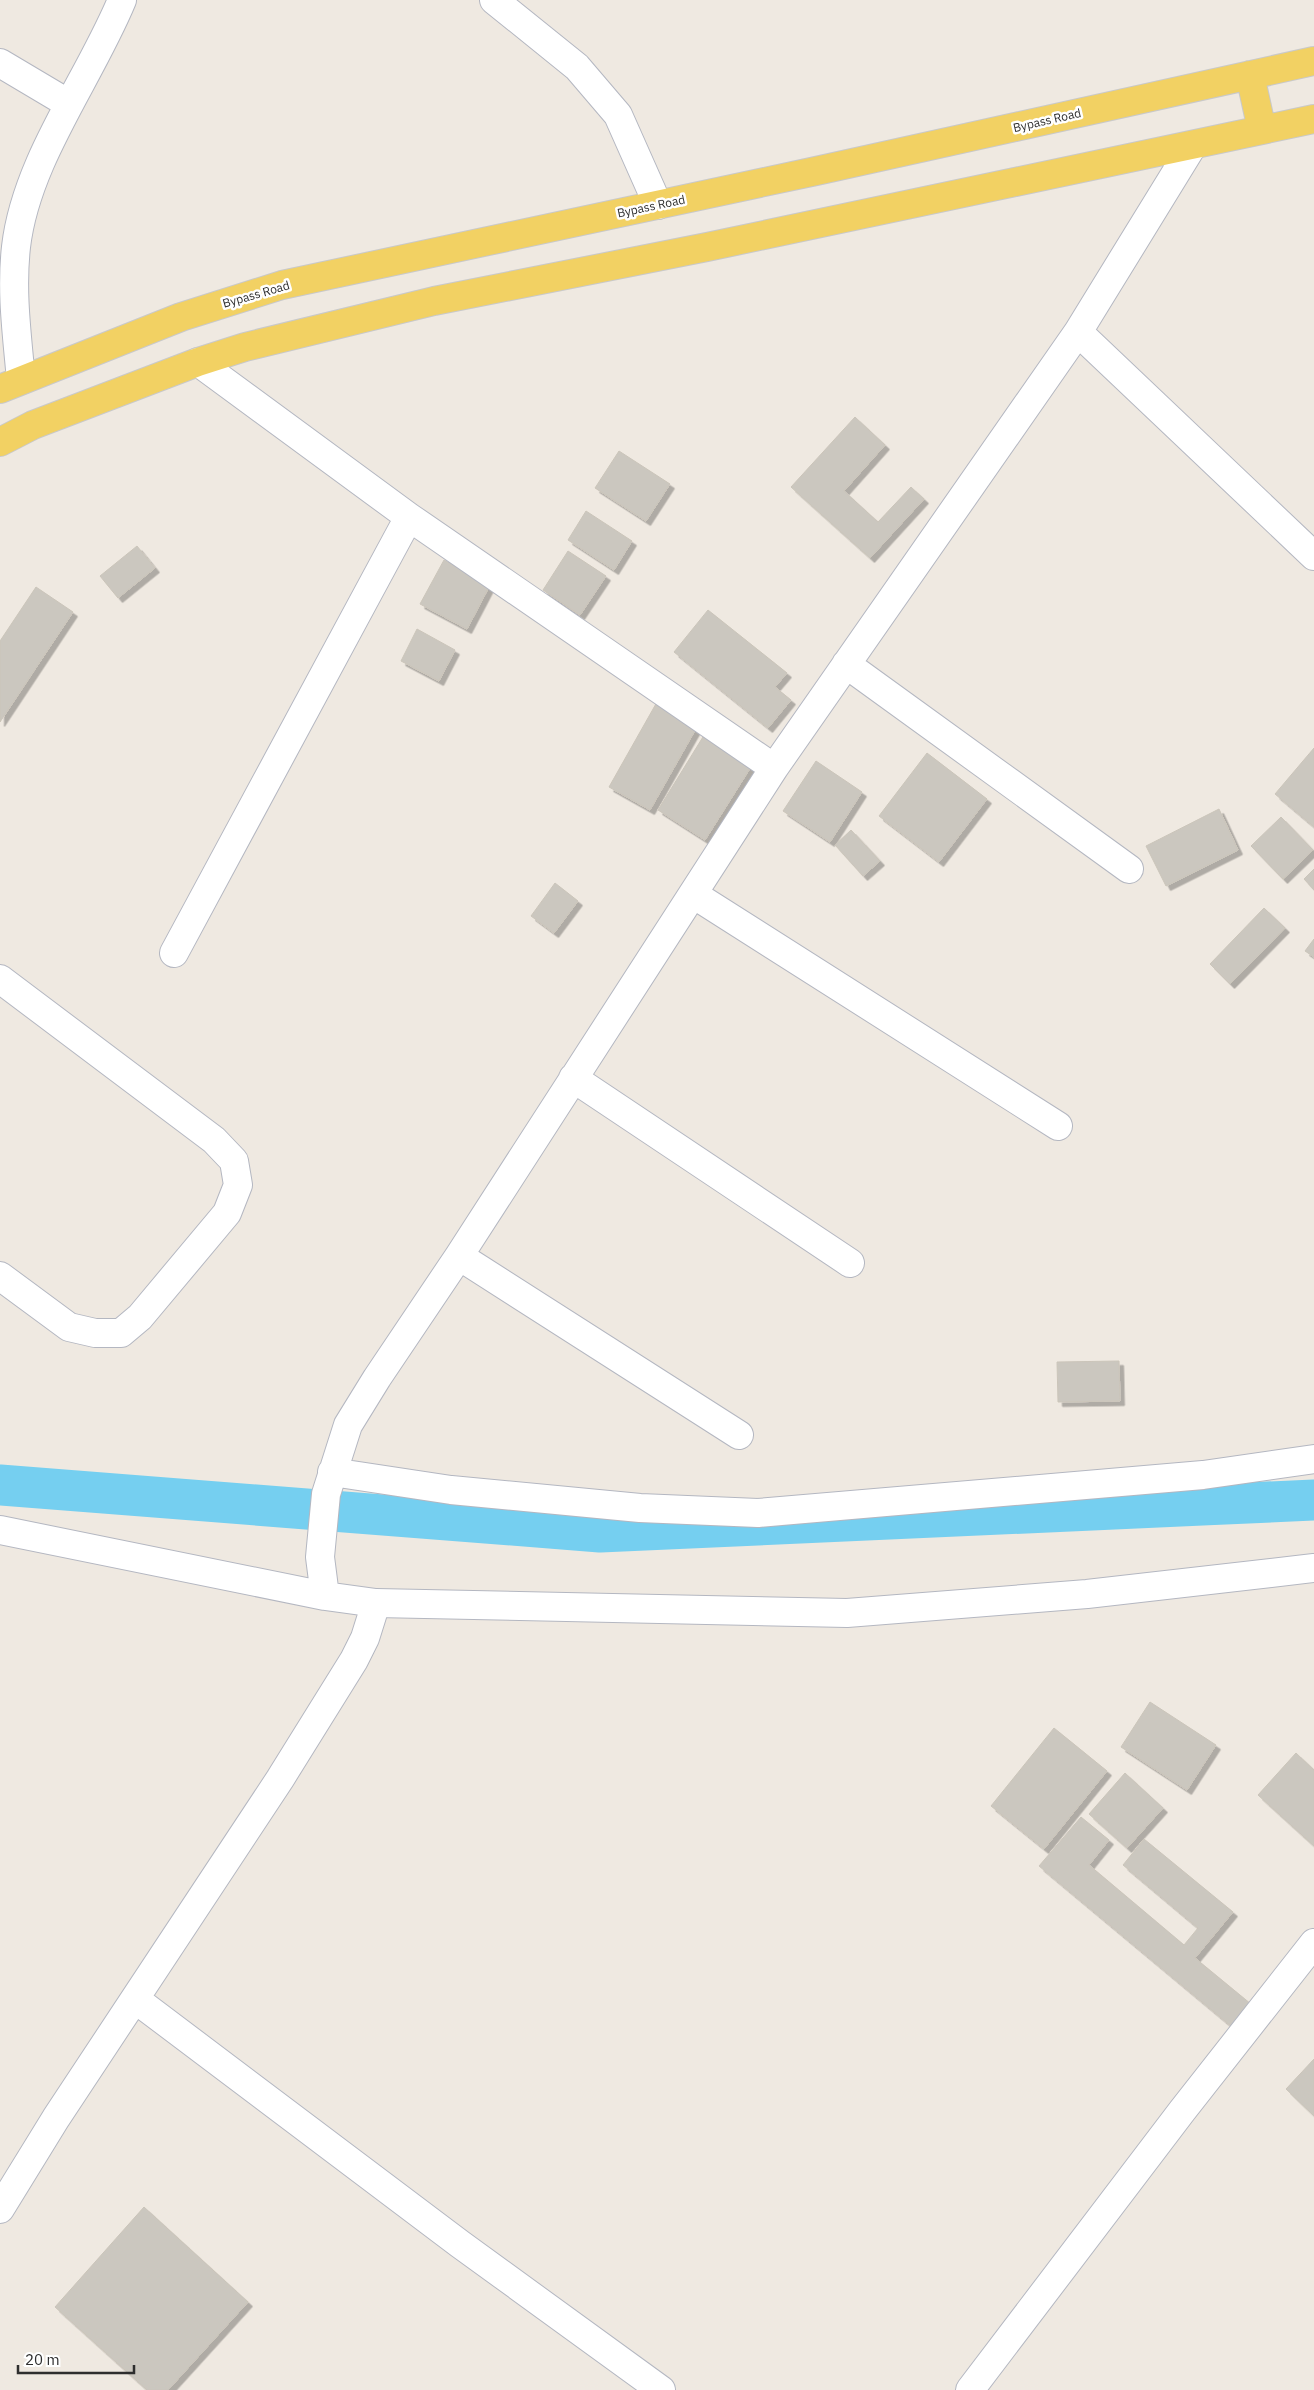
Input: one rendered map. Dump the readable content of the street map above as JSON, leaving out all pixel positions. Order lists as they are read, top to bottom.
{
  "streets": {
    "main road": ["Bypass Road"]
  },
  "scale_bar": "20 m"
}
